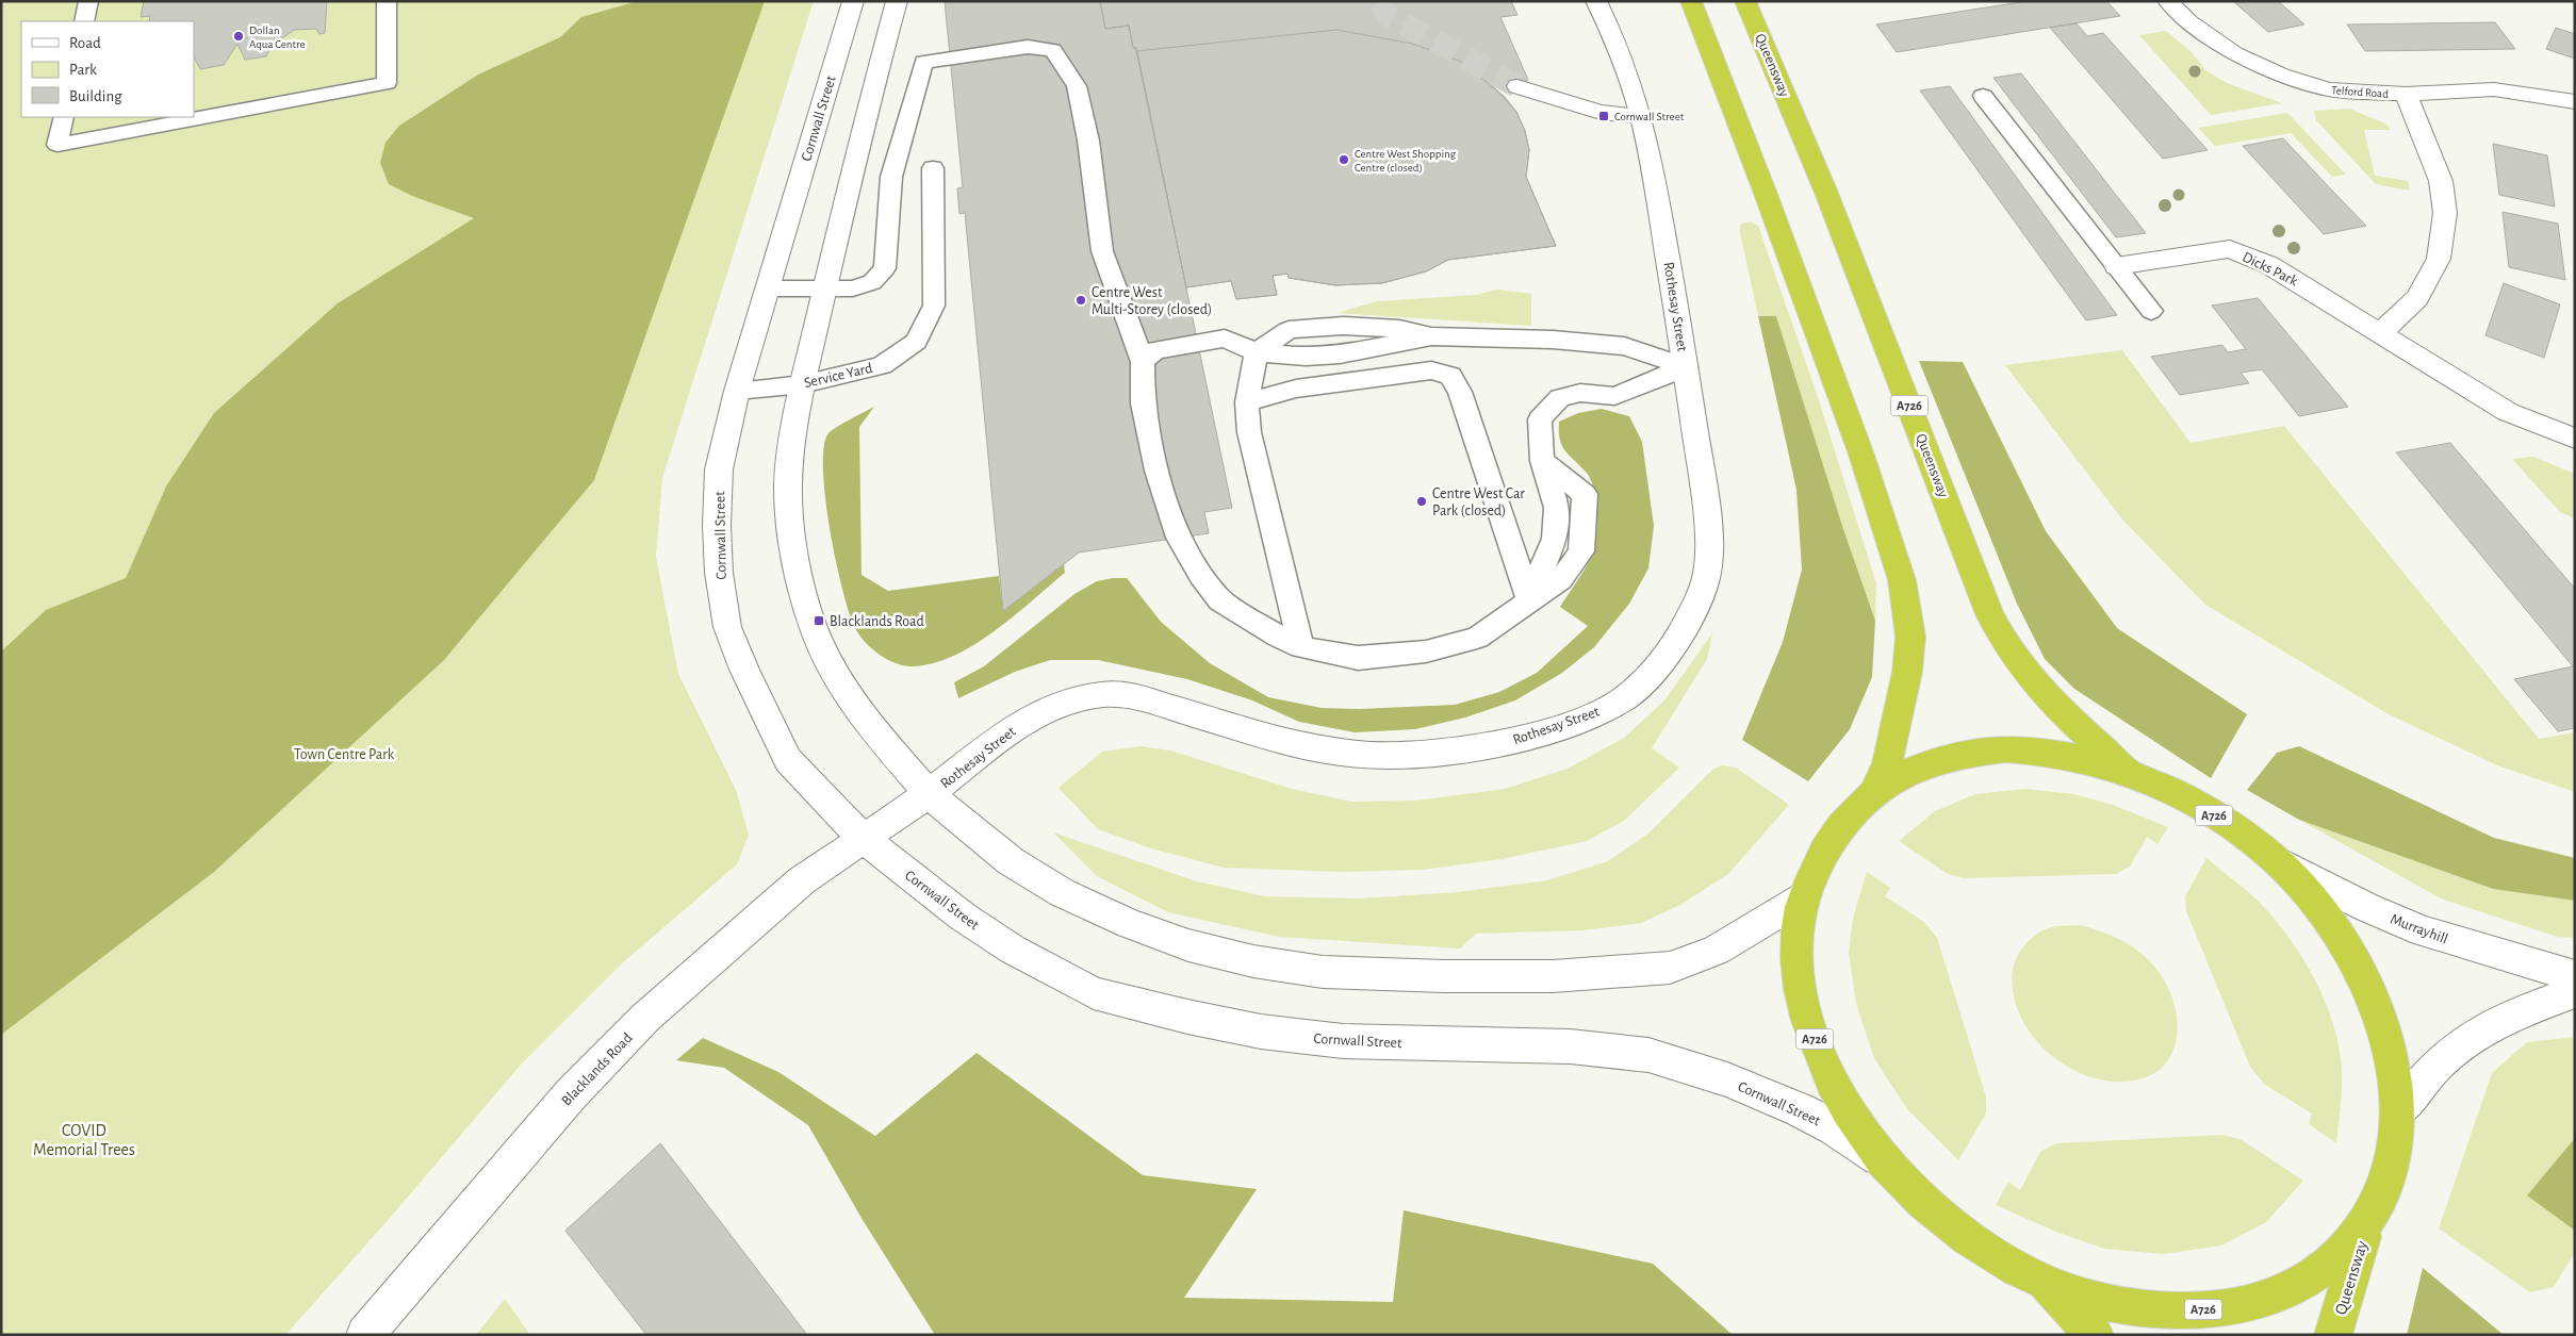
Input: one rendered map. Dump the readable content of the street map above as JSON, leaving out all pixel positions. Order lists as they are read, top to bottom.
{
  "streets": {
    "highway": ["Queensway", "A726"],
    "street": [
      "Telford Road",
      "Cornwall Street",
      "Dicks Park",
      "Rothesay Street",
      "Murrayhill",
      "Blacklands Road"
    ],
    "lane": ["Service Yard"]
  },
  "crossings": [
    ["Queensway", "A726"],
    ["Cornwall Street", "Rothesay Street"],
    ["Cornwall Street", "Service Yard"],
    ["Cornwall Street", "A726"],
    ["Cornwall Street", "Blacklands Road"],
    ["Rothesay Street", "Blacklands Road"],
    ["A726", "Murrayhill"]
  ],
  "parks": ["Town Centre Park", "COVID Memorial Trees"],
  "places": {
    "other": [
      "Dollan Aqua Centre",
      "Centre West Shopping Centre (closed)",
      "Centre West Multi-Storey (closed)",
      "Centre West Car Park (closed)"
    ],
    "transit": ["Cornwall Street", "Blacklands Road"]
  },
  "legend": ["Road", "Park", "Building"]
}
